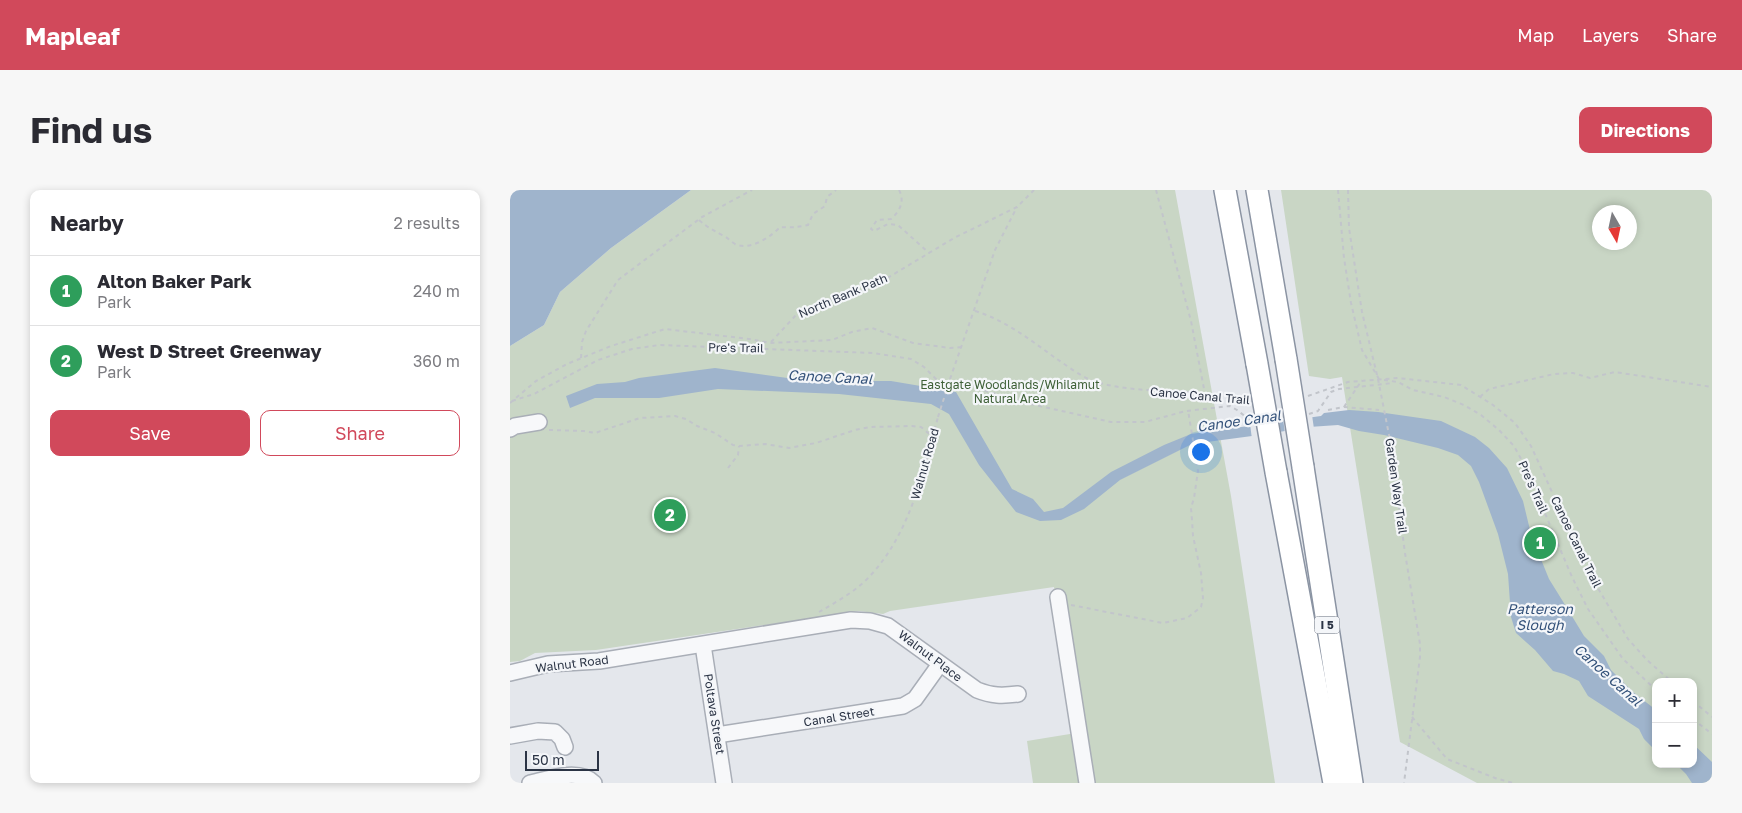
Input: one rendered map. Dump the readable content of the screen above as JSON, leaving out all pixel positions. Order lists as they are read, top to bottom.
{
  "streets": {
    "highway": ["I 5"],
    "street": [
      "Walnut Road",
      "Walnut Place",
      "Poltava Street",
      "Canal Street"
    ],
    "path": [
      "North Bank Path",
      "Pre's Trail",
      "Canoe Canal Trail",
      "Garden Way Trail"
    ]
  },
  "crossings": [
    ["North Bank Path", "Walnut Road"],
    ["Pre's Trail", "Canoe Canal Trail"],
    ["Pre's Trail", "Garden Way Trail"],
    ["Canoe Canal Trail", "Walnut Road"],
    ["Canoe Canal Trail", "Garden Way Trail"],
    ["Walnut Road", "Walnut Place"],
    ["Walnut Road", "Poltava Street"],
    ["Walnut Place", "Canal Street"],
    ["Poltava Street", "Canal Street"]
  ],
  "water": ["Canoe Canal", "Patterson Slough"],
  "parks": ["Eastgate Woodlands/Whilamut Natural Area"],
  "scale_bar": "50 m",
  "north": "bottom",
  "page": {
    "header": "Mapleaf",
    "nav": ["Map", "Layers", "Share"],
    "buttons": [
      "Directions",
      ["Save", "Share"]
    ],
    "title": "Find us",
    "heading": ["Nearby", "2 results"],
    "list": [
      {
        "mark": "1",
        "name": "Alton Baker Park",
        "note": "Park",
        "value": "240 m"
      },
      {
        "mark": "2",
        "name": "West D Street Greenway",
        "note": "Park",
        "value": "360 m"
      }
    ],
    "pins": ["2", "1"],
    "map_buttons": ["+", "−"],
    "scale": "50 m"
  }
}
